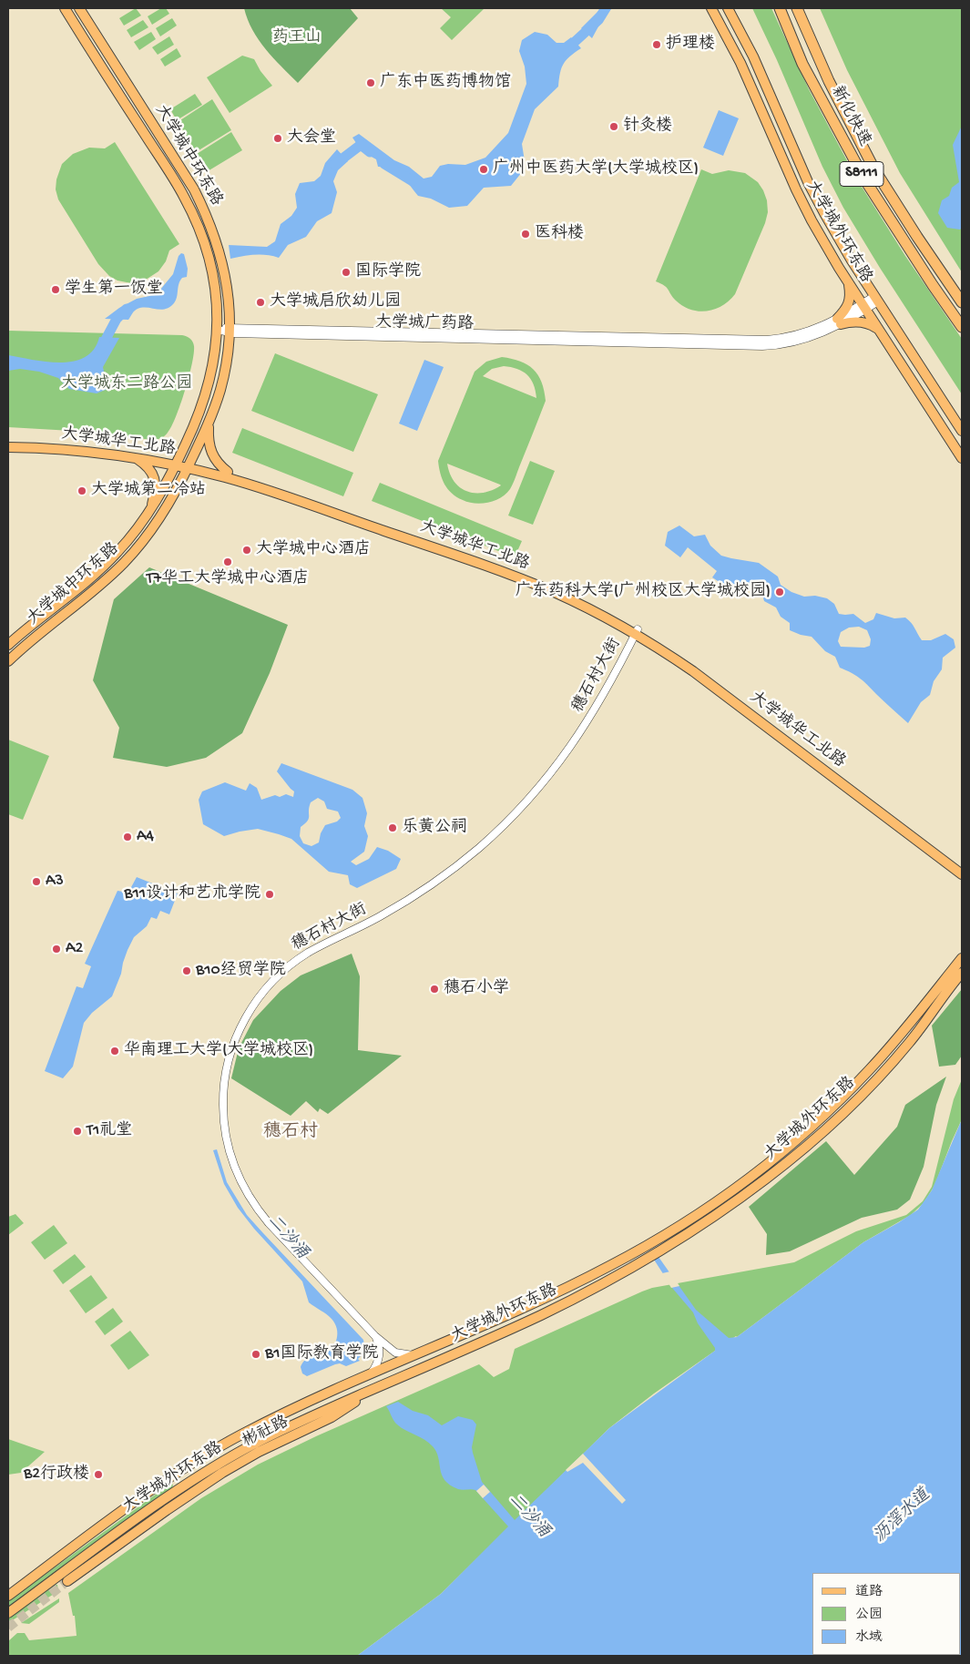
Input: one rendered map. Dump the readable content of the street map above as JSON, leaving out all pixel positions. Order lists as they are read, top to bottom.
{
  "streets": {
    "highway": ["新化快速", "S8111"],
    "main road": [
      "大学城中环东路",
      "大学城外环东路",
      "大学城华工北路",
      "彬社路"
    ],
    "street": ["大学城广药路", "穗石村大街"]
  },
  "crossings": [
    ["大学城中环东路", "大学城广药路"],
    ["大学城中环东路", "大学城华工北路"],
    ["大学城外环东路", "大学城广药路"],
    ["大学城外环东路", "穗石村大街"],
    ["大学城外环东路", "彬社路"],
    ["大学城华工北路", "穗石村大街"]
  ],
  "districts": ["穗石村"],
  "water": ["二沙涌", "沥滘水道"],
  "parks": ["药王山", "大学城东二路公园"],
  "places": [
    "护理楼",
    "广东中医药博物馆",
    "针灸楼",
    "大会堂",
    "广州中医药大学(大学城校区)",
    "医科楼",
    "国际学院",
    "学生第一饭堂",
    "大学城启欣幼儿园",
    "大学城第二冷站",
    "大学城中心酒店",
    "T7华工大学城中心酒店",
    "广东药科大学(广州校区大学城校园)",
    "乐黄公祠",
    "A4",
    "A3",
    "B11设计和艺术学院",
    "A2",
    "B10经贸学院",
    "穗石小学",
    "华南理工大学(大学城校区)",
    "T1礼堂",
    "B1国际教育学院",
    "B2行政楼"
  ],
  "legend": ["道路", "公园", "水域"]
}
